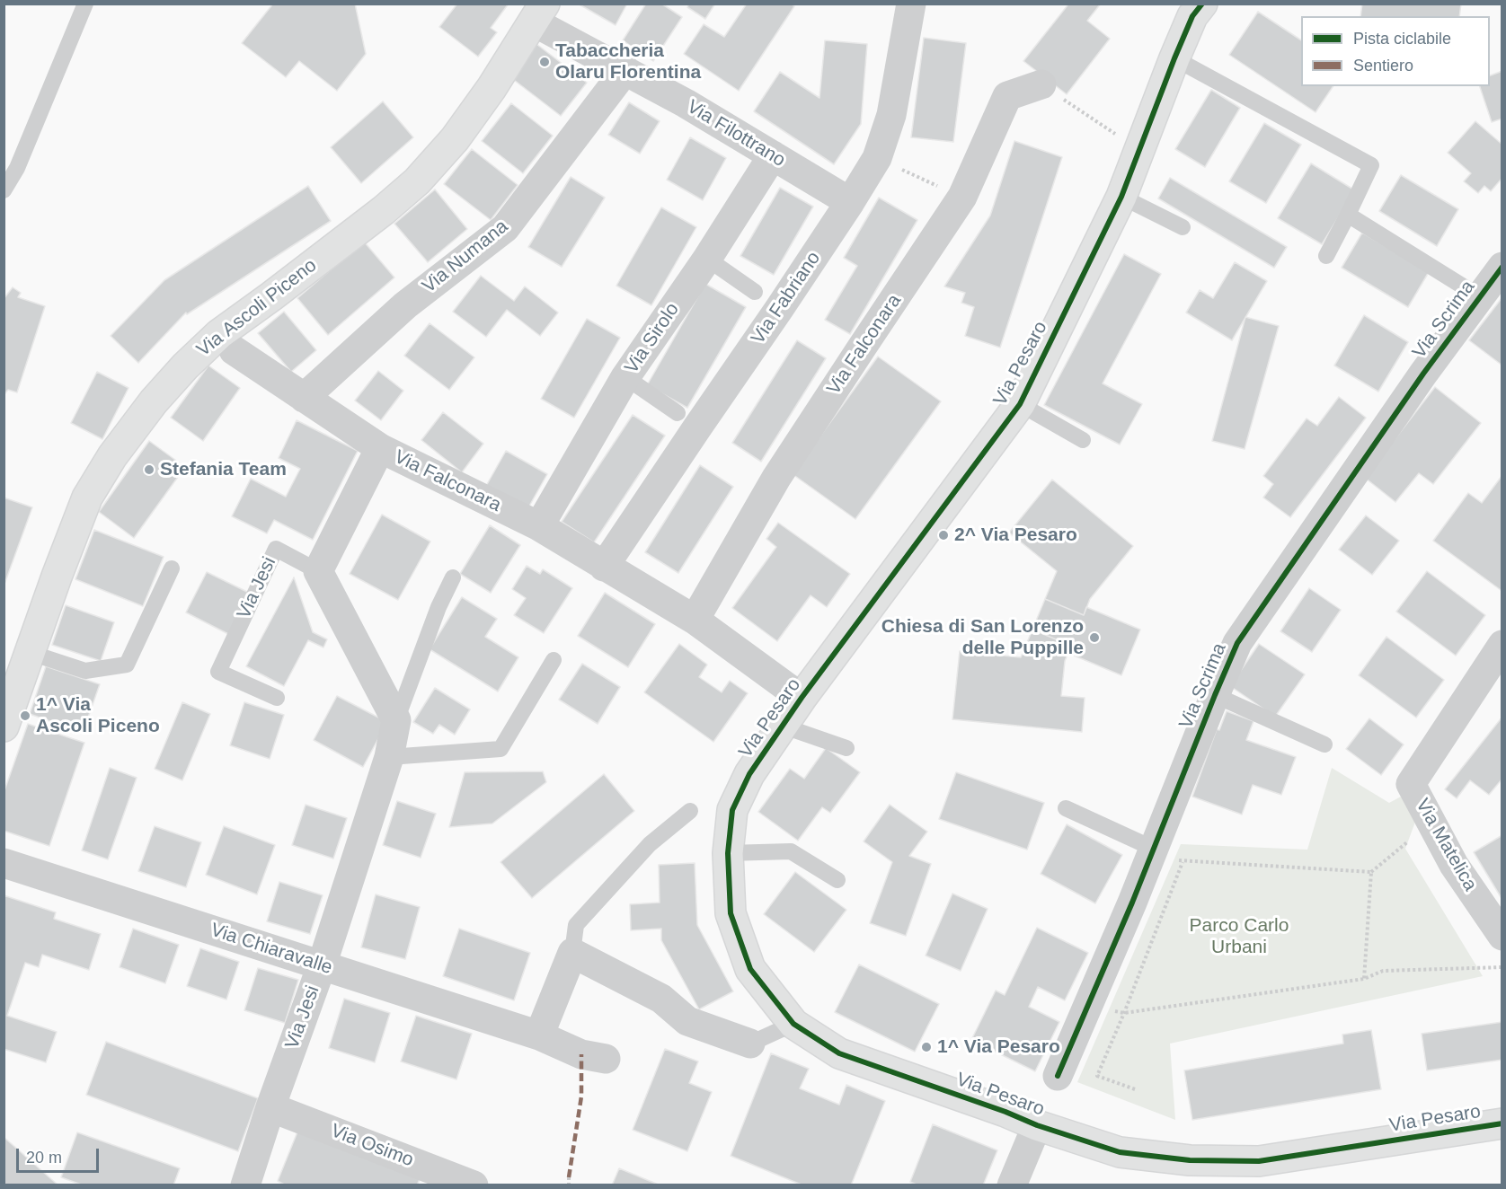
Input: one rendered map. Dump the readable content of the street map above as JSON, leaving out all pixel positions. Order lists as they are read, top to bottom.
{
  "streets": {
    "street": [
      "Via Filottrano",
      "Via Numana",
      "Via Fabriano",
      "Via Ascoli Piceno",
      "Via Scrima",
      "Via Sirolo",
      "Via Falconara",
      "Via Pesaro",
      "Via Jesi",
      "Via Matelica",
      "Via Chiaravalle",
      "Via Osimo"
    ]
  },
  "crossings": [
    ["Via Filottrano", "Via Numana"],
    ["Via Filottrano", "Via Fabriano"],
    ["Via Filottrano", "Via Ascoli Piceno"],
    ["Via Filottrano", "Via Sirolo"],
    ["Via Numana", "Via Falconara"],
    ["Via Fabriano", "Via Falconara"],
    ["Via Sirolo", "Via Falconara"],
    ["Via Falconara", "Via Pesaro"],
    ["Via Jesi", "Via Chiaravalle"],
    ["Via Jesi", "Via Osimo"]
  ],
  "parks": ["Parco Carlo Urbani"],
  "places": [
    "Tabaccheria Olaru Florentina",
    "Stefania Team",
    "2^ Via Pesaro",
    "Chiesa di San Lorenzo delle Puppille",
    "1^ Via Ascoli Piceno",
    "1^ Via Pesaro"
  ],
  "legend": ["Pista ciclabile", "Sentiero"],
  "scale_bar": "20 m"
}
